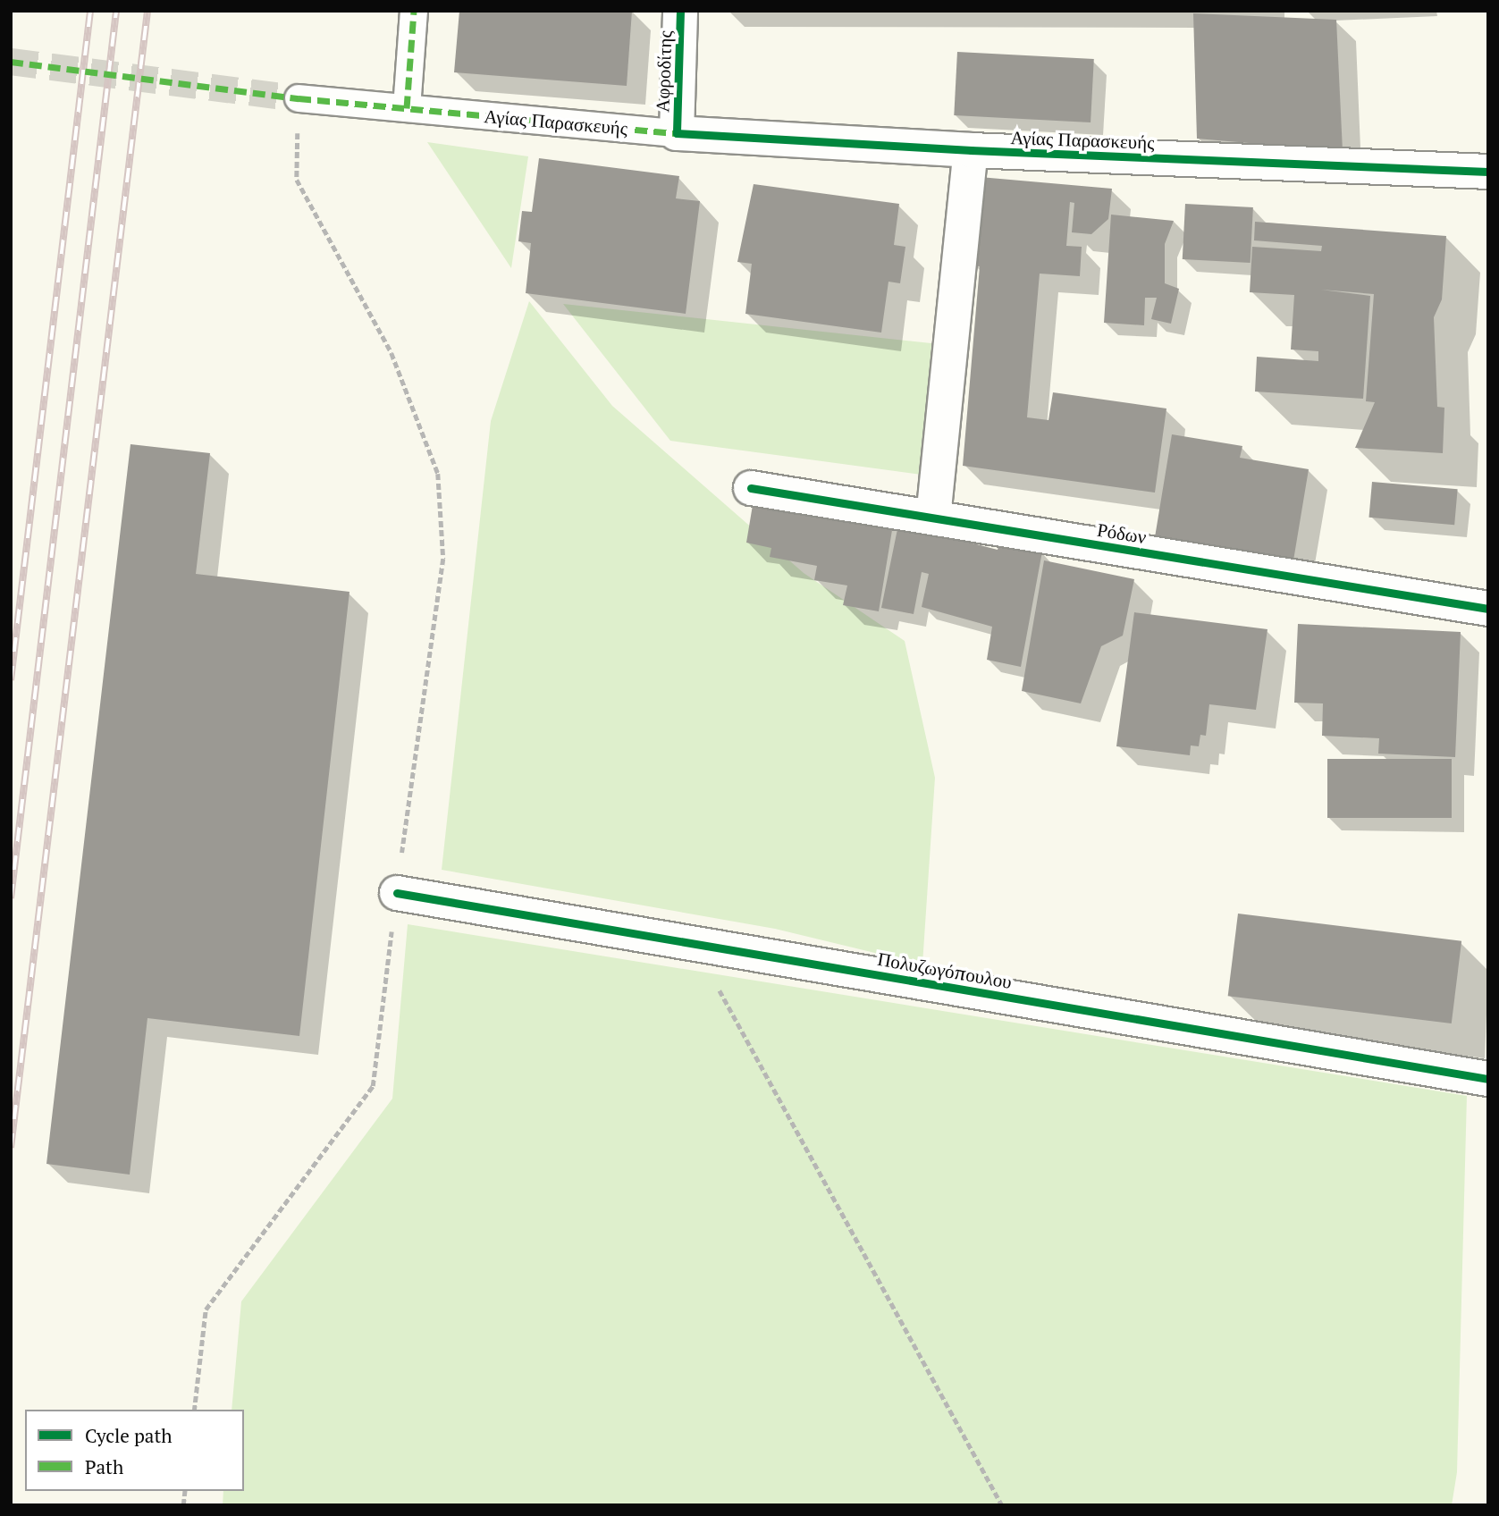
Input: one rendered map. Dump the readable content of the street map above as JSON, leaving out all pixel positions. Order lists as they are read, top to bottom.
{
  "streets": {
    "street": [
      "Αφροδίτης",
      "Αγίας Παρασκευής",
      "Ρόδων",
      "Πολυζωγόπουλου"
    ]
  },
  "crossings": [
    ["Αφροδίτης", "Αγίας Παρασκευής"]
  ],
  "legend": ["Cycle path", "Path"]
}
